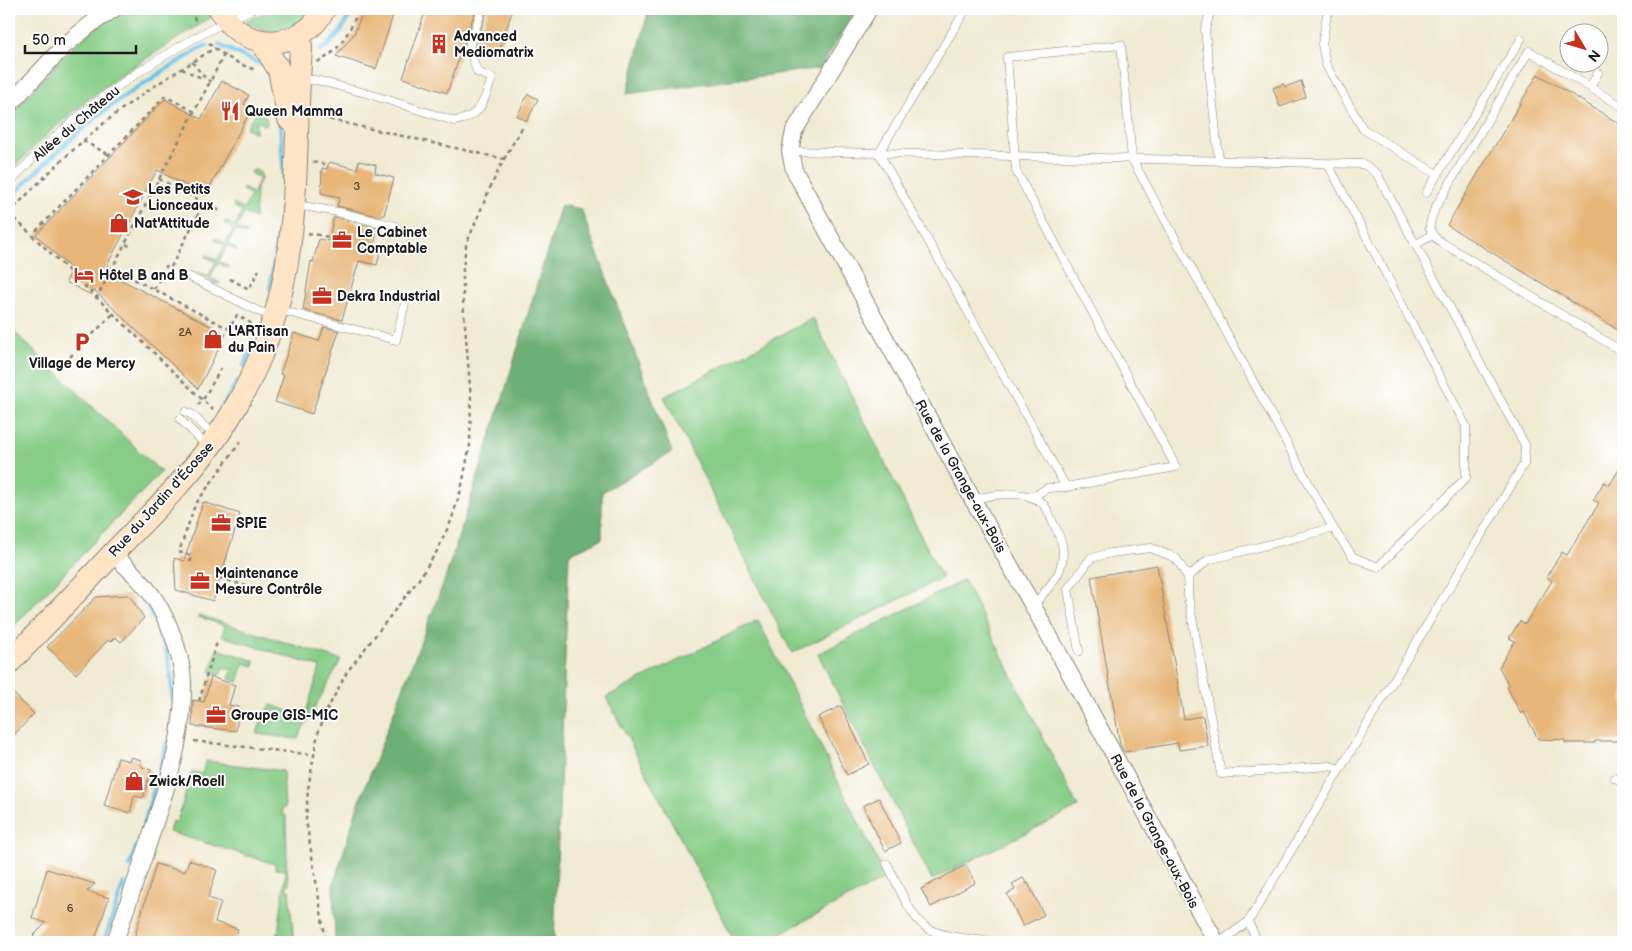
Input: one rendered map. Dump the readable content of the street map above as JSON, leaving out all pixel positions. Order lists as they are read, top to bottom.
{
  "streets": {
    "street": ["Rue de la Grange-aux-Bois", "Rue du Jardin d'Écosse"],
    "lane": ["Allée du Château"]
  },
  "places": {
    "building": ["Advanced Mediomatrix"],
    "restaurant": ["Queen Mamma"],
    "school or university": ["Les Petits Lionceaux"],
    "shop": ["Nat'Attitude", "L'ARTisan du Pain", "Zwick/Roell"],
    "office": [
      "Le Cabinet Comptable",
      "Dekra Industrial",
      "SPIE",
      "Maintenance Mesure Contrôle",
      "Groupe GIS-MIC"
    ],
    "hotel": ["Hôtel B and B"],
    "parking": ["Village de Mercy"]
  },
  "house_numbers": ["3", "2A", "6"],
  "scale_bar": "50 m",
  "north": "bottom right"
}
